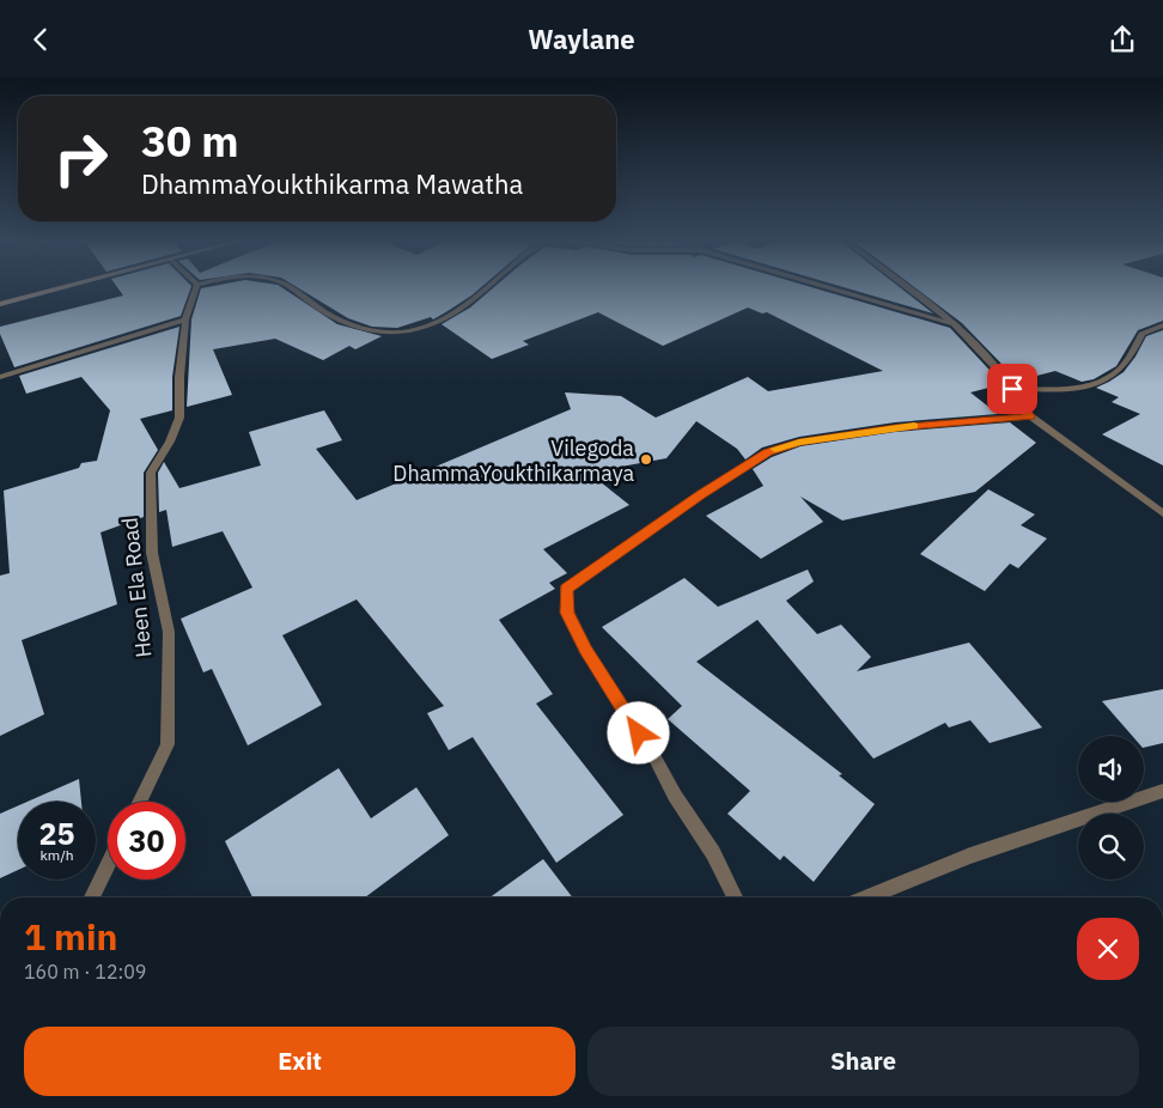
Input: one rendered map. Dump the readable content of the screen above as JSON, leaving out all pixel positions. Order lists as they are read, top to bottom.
{
  "streets": {
    "street": ["Heen Ela Road"]
  },
  "places": ["Vilegoda DhammaYoukthikarmaya"],
  "page": {
    "header": "Waylane",
    "turn": ["30 m", "DhammaYoukthikarma Mawatha"],
    "speed": "25 km/h",
    "limit": "30",
    "heading": ["1 min", "160 m · 12:09"],
    "buttons": ["Exit", "Share"]
  }
}
